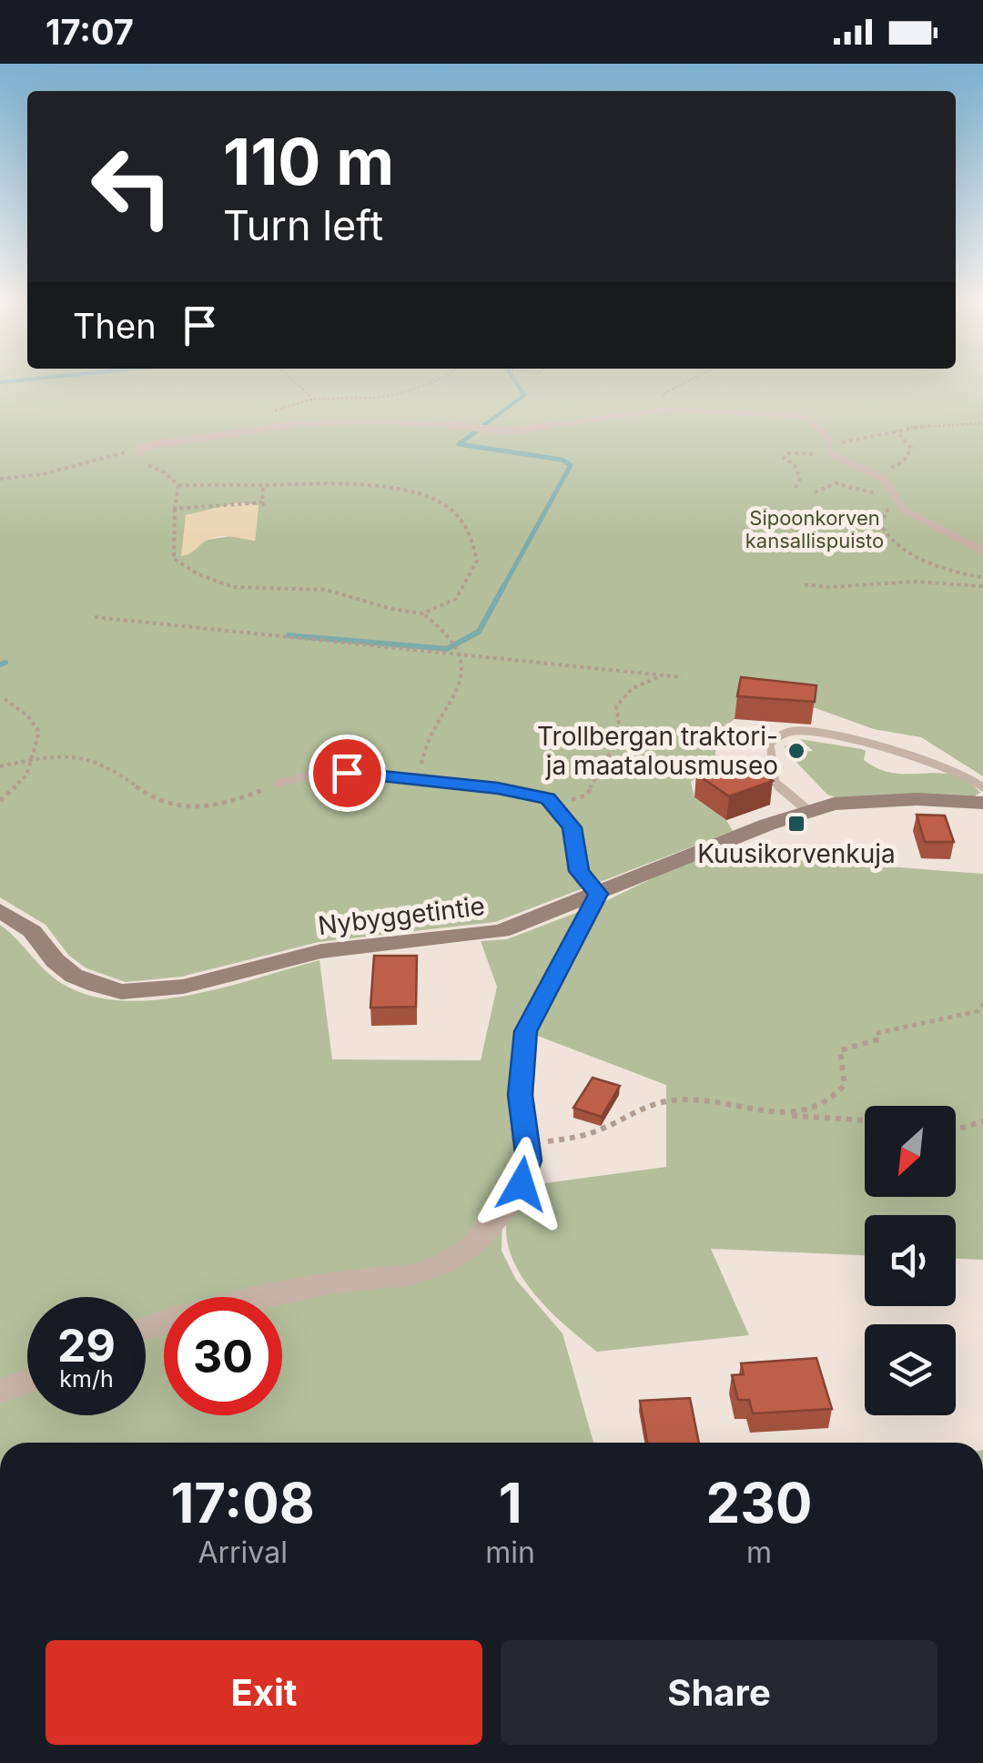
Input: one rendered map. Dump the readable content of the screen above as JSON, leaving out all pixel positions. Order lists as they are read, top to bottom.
{
  "streets": {
    "street": ["Nybyggetintie"]
  },
  "parks": ["Sipoonkorven kansallispuisto"],
  "places": {
    "other": ["Trollbergan traktori- ja maatalousmuseo"],
    "transit": ["Kuusikorvenkuja"]
  },
  "north": "bottom left",
  "page": {
    "status": "17:07",
    "turn": ["110 m", "Turn left"],
    "then": "Then",
    "speed": "29 km/h",
    "limit": "30",
    "eta": [
      "17:08",
      "Arrival",
      "1",
      "min",
      "230",
      "m"
    ],
    "buttons": ["Exit", "Share"]
  }
}
